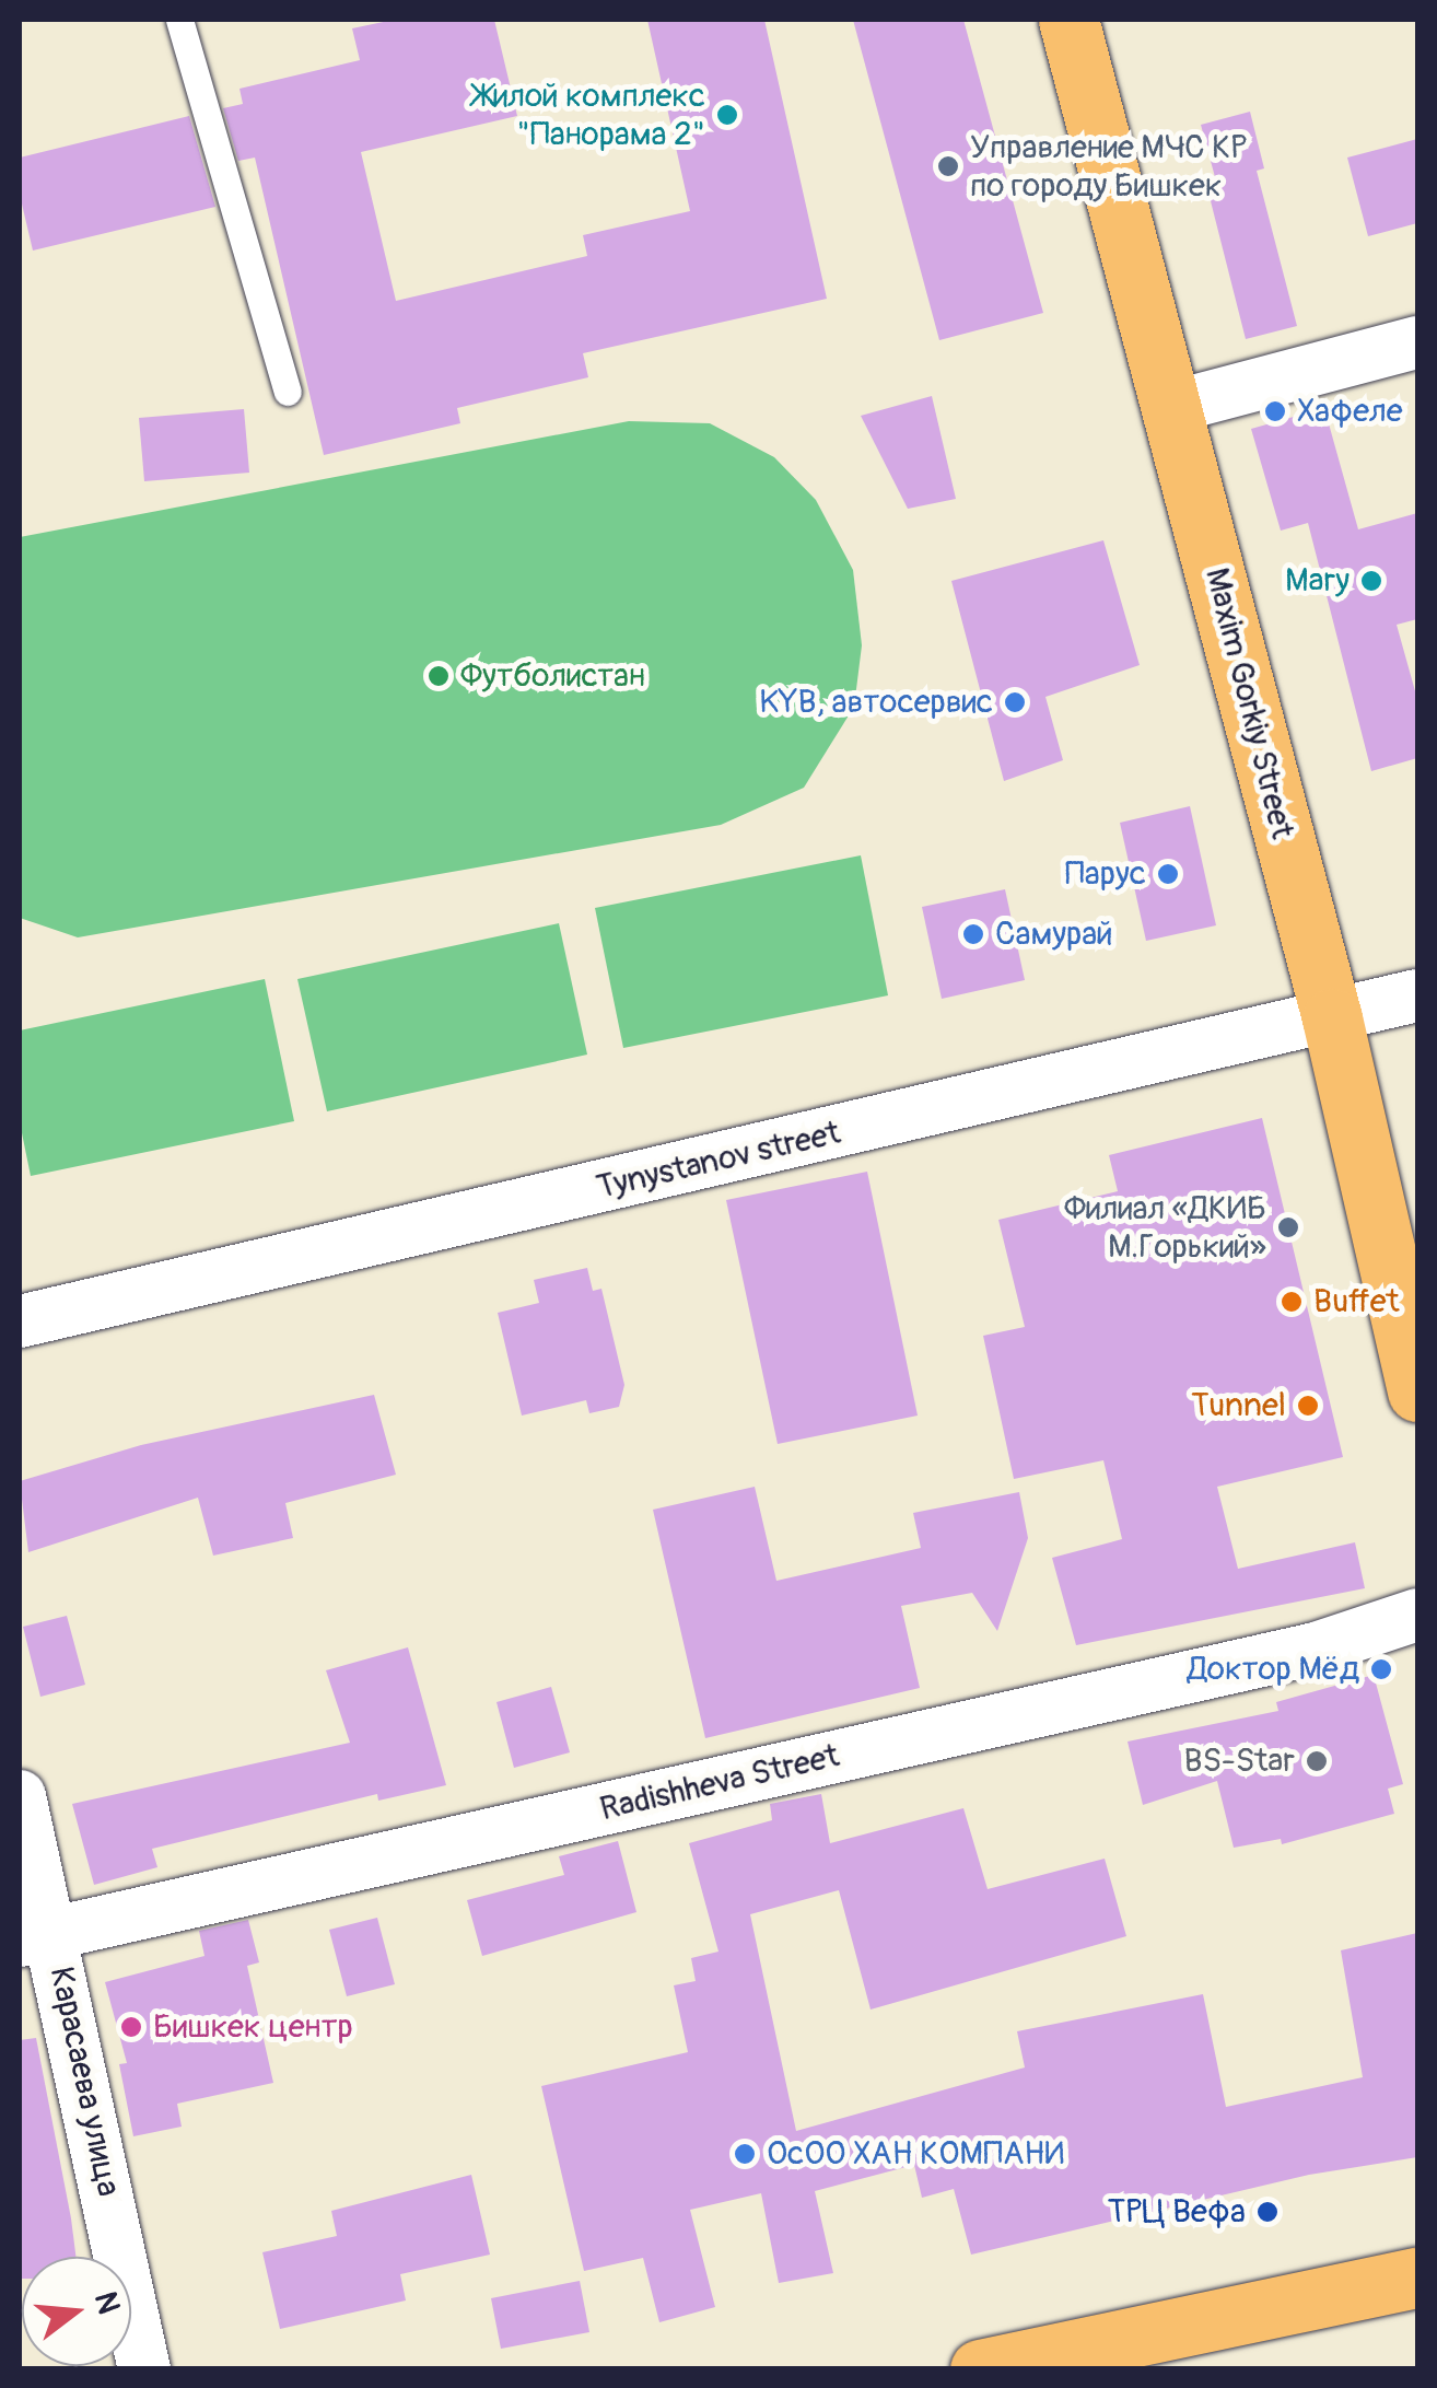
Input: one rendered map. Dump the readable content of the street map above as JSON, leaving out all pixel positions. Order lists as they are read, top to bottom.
{
  "streets": {
    "main road": ["Maxim Gorkiy Street"],
    "street": ["Tynystanov street", "Radishheva Street", "Карасаева улица"]
  },
  "crossings": [
    ["Maxim Gorkiy Street", "Tynystanov street"],
    ["Radishheva Street", "Карасаева улица"]
  ],
  "places": [
    "Жилой комплекс \"Панорама 2\"",
    "Управление МЧС КР по городу Бишкек",
    "Хафеле",
    "Mary",
    "Футболистан",
    "KYB, автосервис",
    "Парус",
    "Самурай",
    "Филиал «ДКИБ М.Горький»",
    "Buffet",
    "Tunnel",
    "Доктор Мёд",
    "BS-Star",
    "Бишкек центр",
    "ОсОО ХАН КОМПАНИ",
    "ТРЦ Вефа"
  ],
  "north": "right"
}
